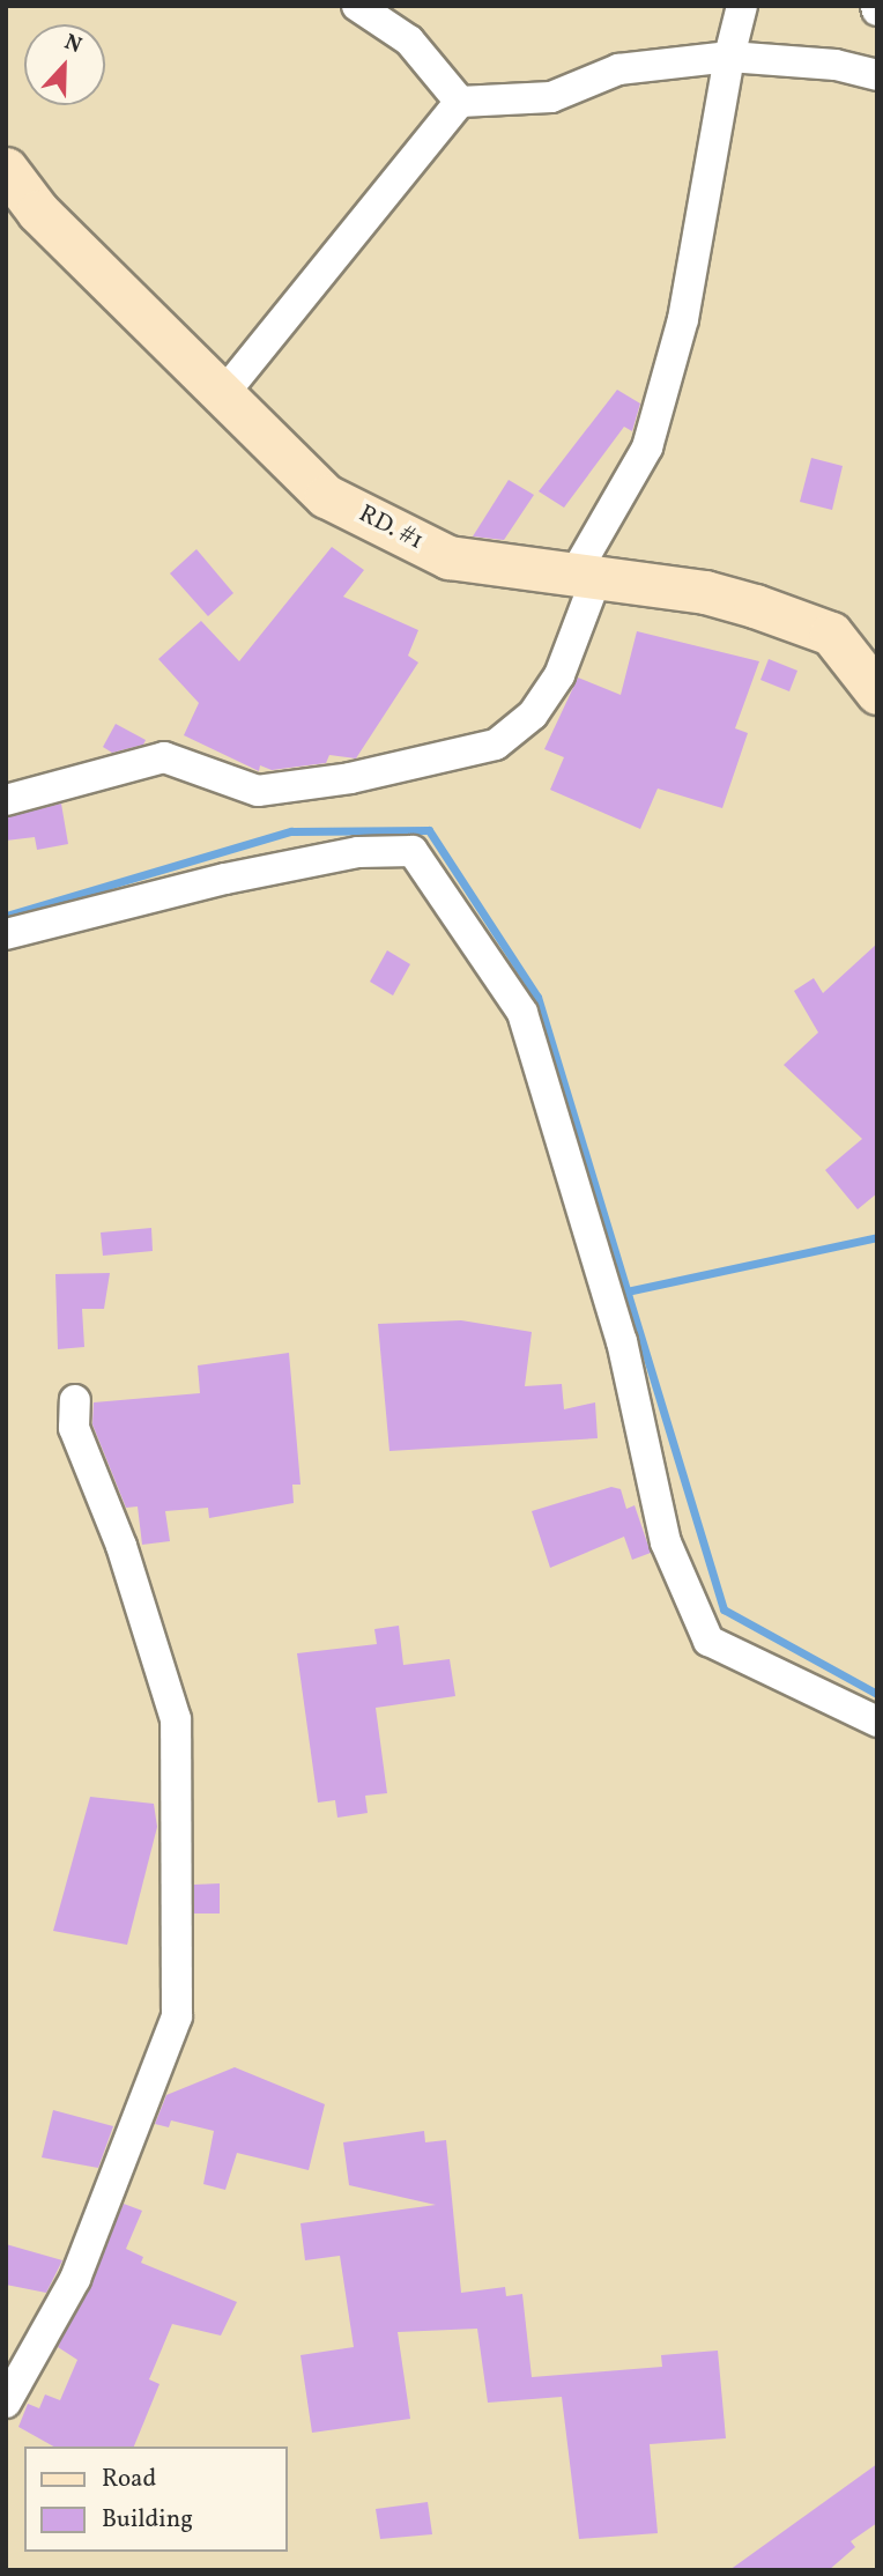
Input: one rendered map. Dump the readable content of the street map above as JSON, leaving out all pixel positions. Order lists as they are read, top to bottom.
{
  "streets": {
    "main road": ["RD. #1"]
  },
  "legend": ["Road", "Building"],
  "north": "top"
}
